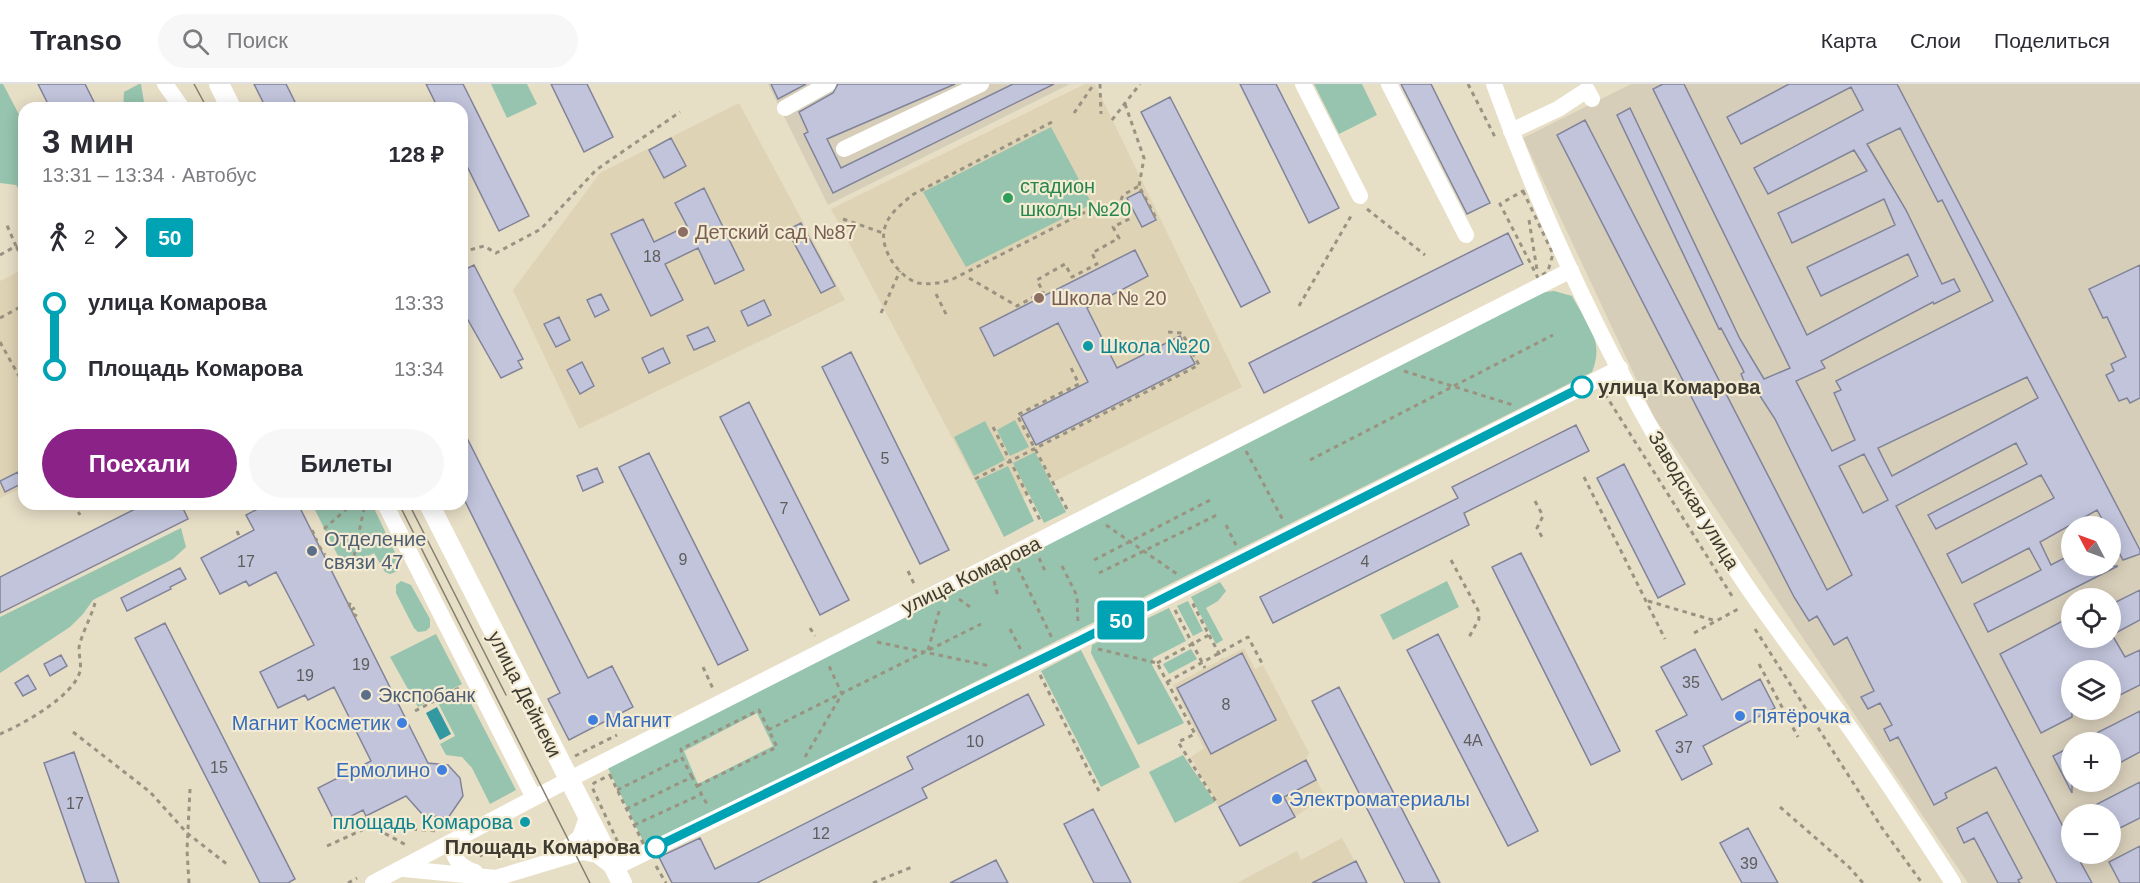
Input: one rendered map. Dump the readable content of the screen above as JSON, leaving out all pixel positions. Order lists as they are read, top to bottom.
{
  "streets": {
    "main road": ["улица Дейнеки"],
    "street": ["Заводская улица", "улица Комарова"]
  },
  "crossings": [
    ["Заводская улица", "улица Комарова"],
    ["улица Комарова", "улица Дейнеки"]
  ],
  "places": [
    "стадион школы №20",
    "Детский сад №87",
    "Школа № 20",
    "Школа №20",
    "улица Комарова",
    "Отделение связи 47",
    "Экспобанк",
    "Пятёрочка",
    "Магнит",
    "Магнит Косметик",
    "Ермолино",
    "Электроматериалы",
    "площадь Комарова",
    "Площадь Комарова"
  ],
  "lines": ["bus line 50"],
  "house_numbers": [
    "18",
    "5",
    "7",
    "9",
    "17",
    "4",
    "19",
    "19",
    "35",
    "8",
    "4А",
    "10",
    "37",
    "15",
    "17",
    "12",
    "39"
  ],
  "north": "top left",
  "page": {
    "header": "Transo",
    "search": "Поиск",
    "nav": ["Карта", "Слои", "Поделиться"],
    "on_map": "50",
    "heading": ["3 мин", "13:31 – 13:34 · Автобус", "128 ₽"],
    "legs": ["2", "50"],
    "list": [
      {
        "name": "улица Комарова",
        "value": "13:33"
      },
      {
        "name": "Площадь Комарова",
        "value": "13:34"
      }
    ],
    "buttons": ["Поехали", "Билеты"],
    "map_buttons": ["+", "−"]
  }
}
